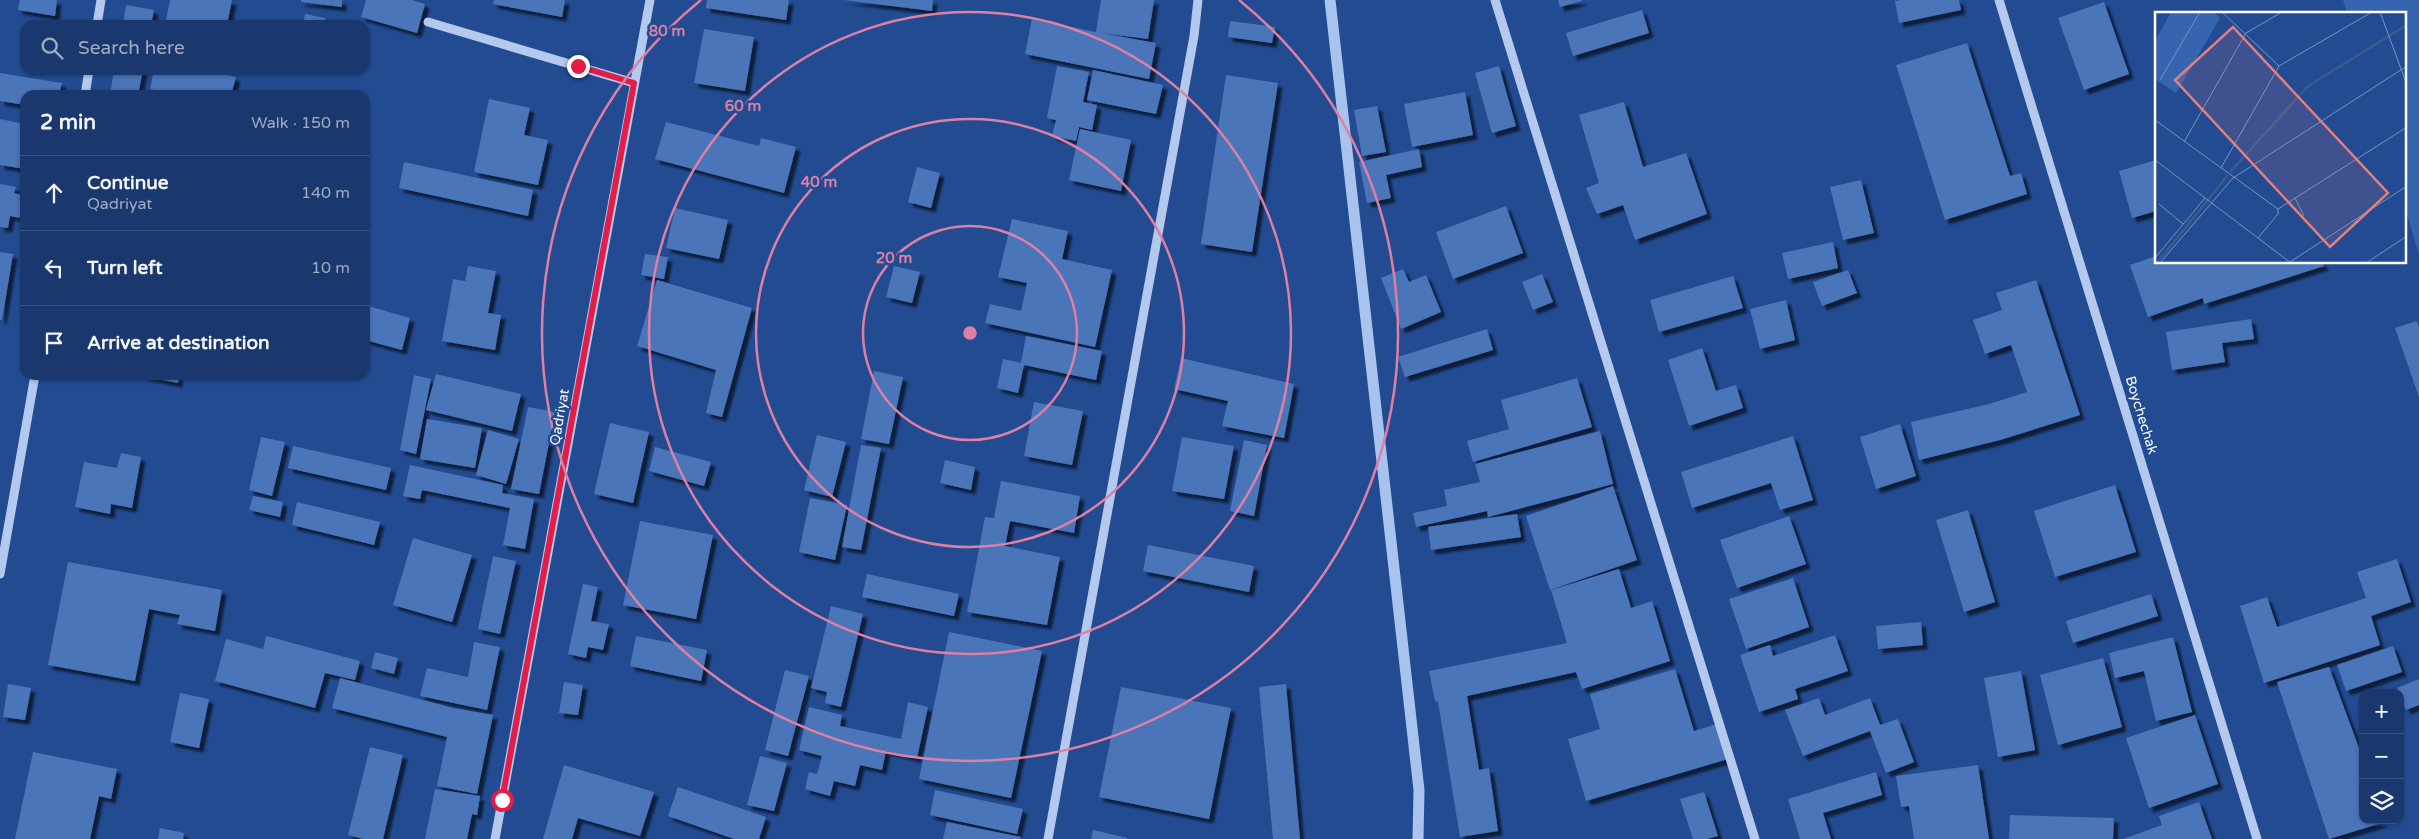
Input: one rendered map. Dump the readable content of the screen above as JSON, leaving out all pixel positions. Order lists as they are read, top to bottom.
{
  "streets": {
    "street": ["Boychechak", "Qadriyat"]
  },
  "page": {
    "search": "Search here",
    "heading": ["2 min", "Walk · 150 m"],
    "list": [
      ["Continue", "Qadriyat", "140 m"],
      ["Turn left", "10 m"],
      "Arrive at destination"
    ],
    "map_buttons": ["+", "−"]
  },
  "rings": [
    "80 m",
    "60 m",
    "40 m",
    "20 m"
  ]
}
